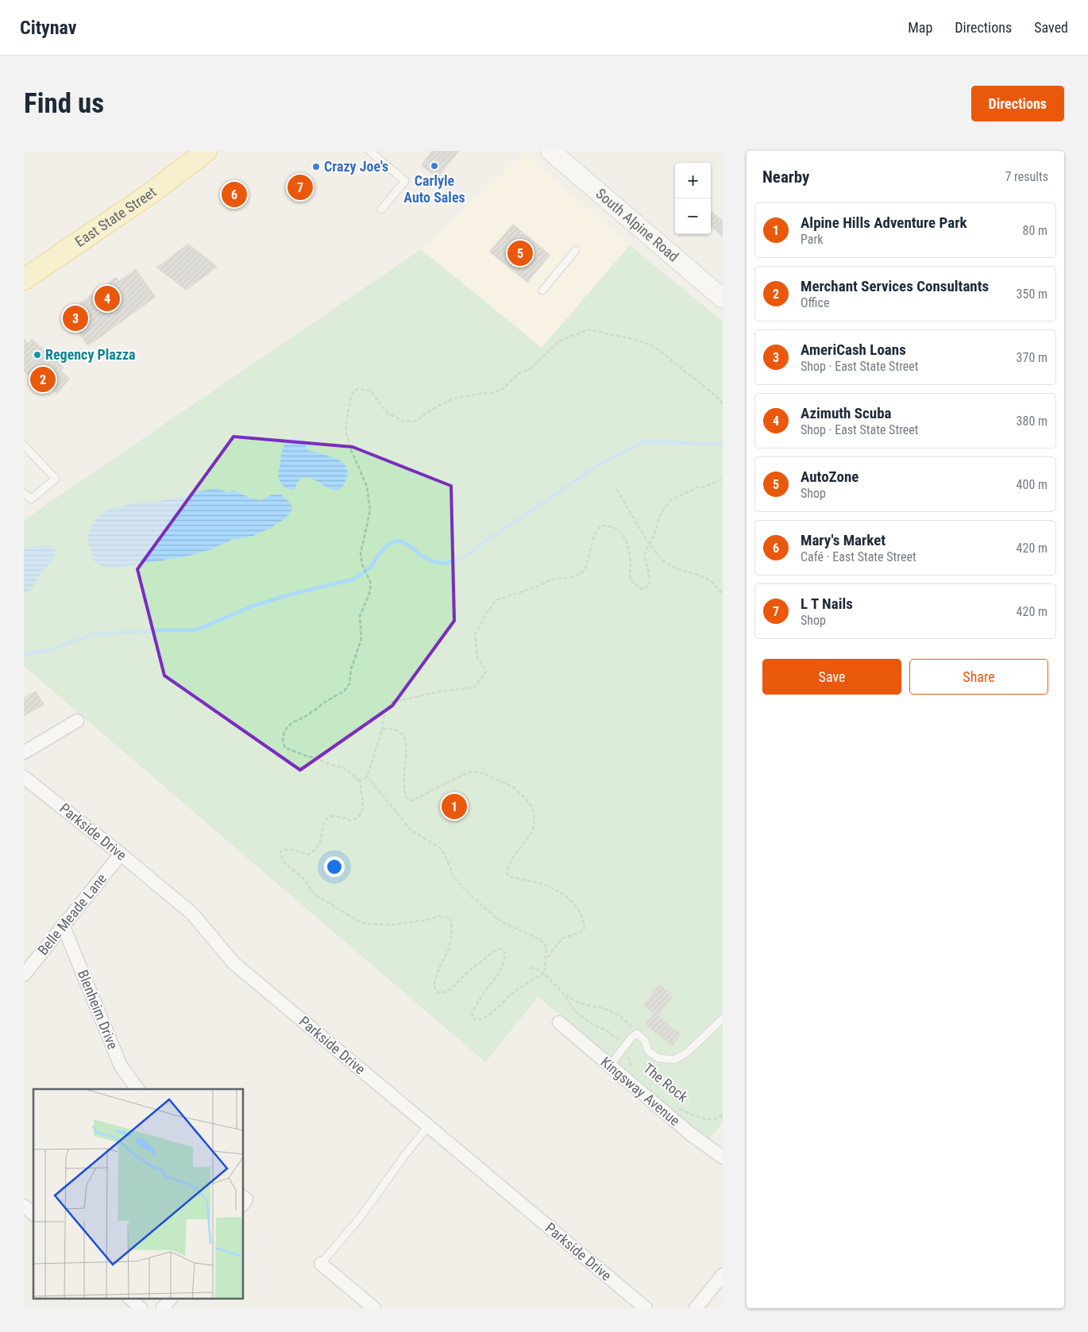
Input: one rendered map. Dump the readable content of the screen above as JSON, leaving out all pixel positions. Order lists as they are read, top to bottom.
{
  "streets": {
    "main road": ["East State Street", "South Alpine Road"],
    "street": [
      "Parkside Drive",
      "Belle Meade Lane",
      "Blenheim Drive",
      "Kingsway Avenue"
    ],
    "path": ["The Rock"]
  },
  "crossings": [
    ["Parkside Drive", "Belle Meade Lane"],
    ["Belle Meade Lane", "Blenheim Drive"]
  ],
  "places": ["Carlyle Auto Sales", "Crazy Joe's", "Regency Plazza"],
  "page": {
    "header": "Citynav",
    "nav": ["Map", "Directions", "Saved"],
    "buttons": [
      "Directions",
      ["Save", "Share"]
    ],
    "title": "Find us",
    "heading": ["Nearby", "7 results"],
    "map_buttons": ["+", "−"],
    "pins": [
      "7",
      "6",
      "5",
      "4",
      "3",
      "2",
      "1"
    ],
    "list": [
      {
        "mark": "1",
        "name": "Alpine Hills Adventure Park",
        "note": "Park",
        "value": "80 m"
      },
      {
        "mark": "2",
        "name": "Merchant Services Consultants",
        "note": "Office",
        "value": "350 m"
      },
      {
        "mark": "3",
        "name": "AmeriCash Loans",
        "note": "Shop · East State Street",
        "value": "370 m"
      },
      {
        "mark": "4",
        "name": "Azimuth Scuba",
        "note": "Shop · East State Street",
        "value": "380 m"
      },
      {
        "mark": "5",
        "name": "AutoZone",
        "note": "Shop",
        "value": "400 m"
      },
      {
        "mark": "6",
        "name": "Mary's Market",
        "note": "Café · East State Street",
        "value": "420 m"
      },
      {
        "mark": "7",
        "name": "L T Nails",
        "note": "Shop",
        "value": "420 m"
      }
    ]
  }
}
